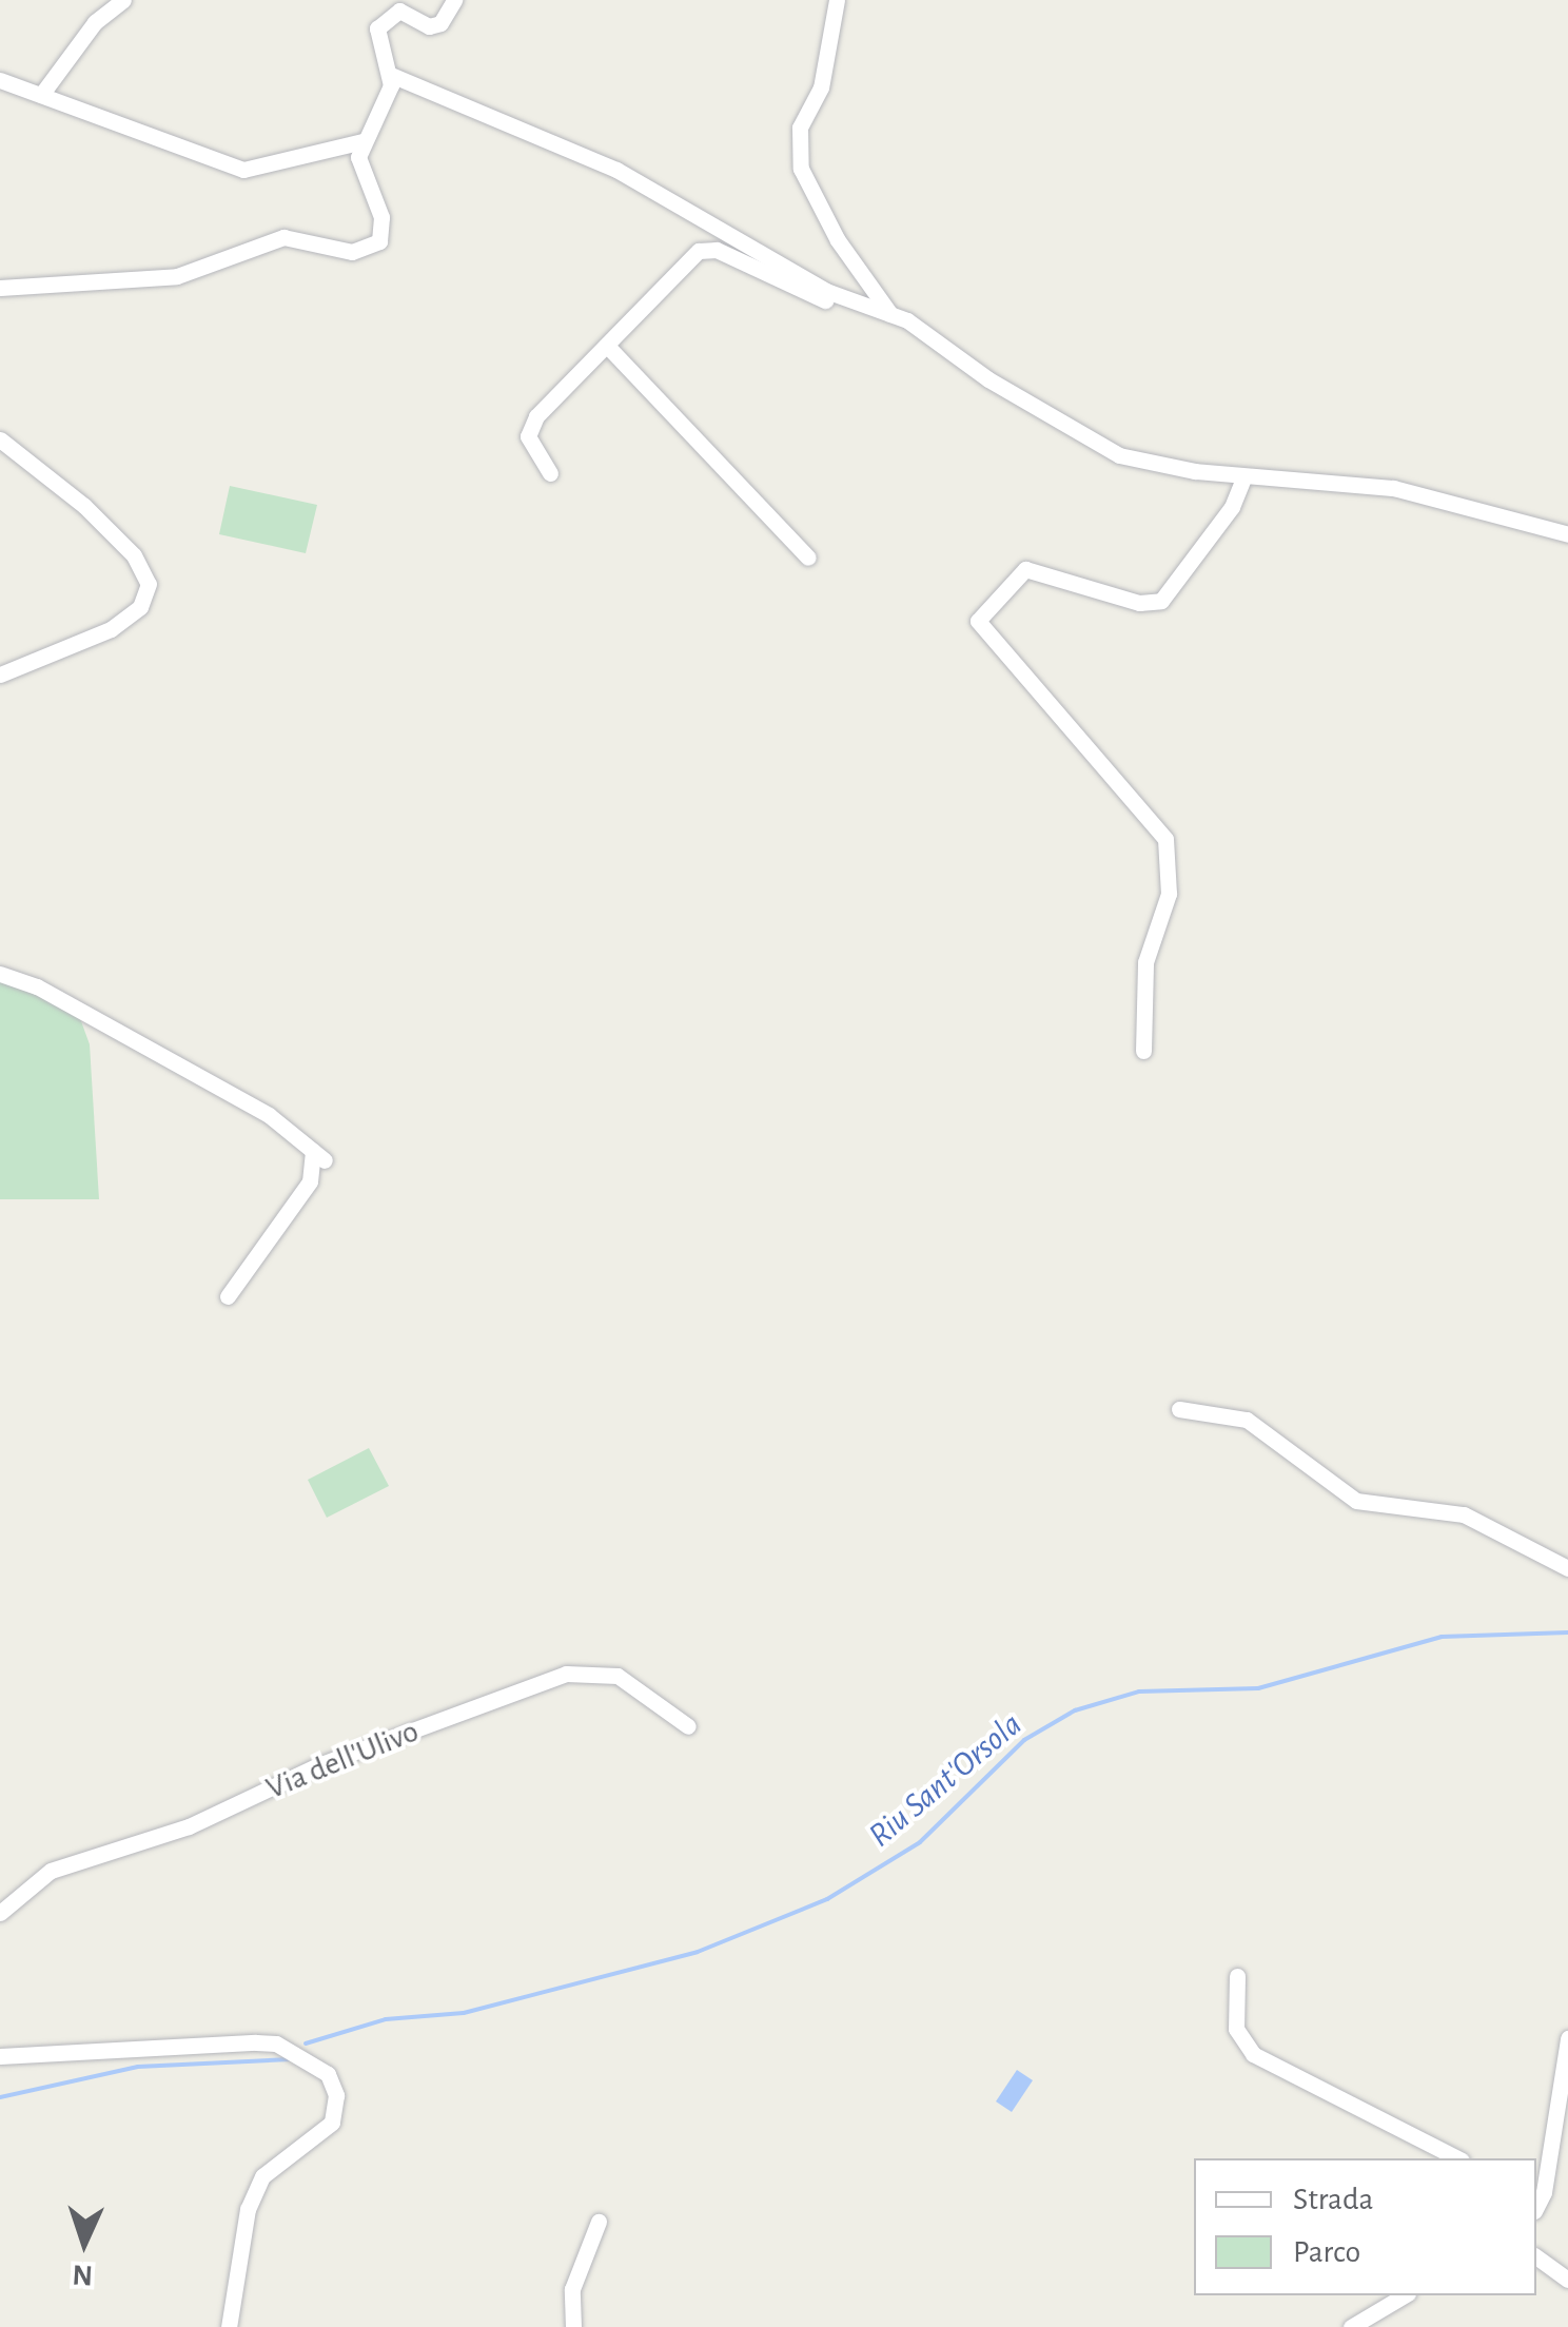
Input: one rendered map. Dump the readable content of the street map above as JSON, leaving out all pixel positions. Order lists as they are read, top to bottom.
{
  "streets": {
    "street": ["Via dell'Ulivo"]
  },
  "water": ["Riu Sant'Orsola"],
  "legend": ["Strada", "Parco"],
  "north": "bottom"
}
